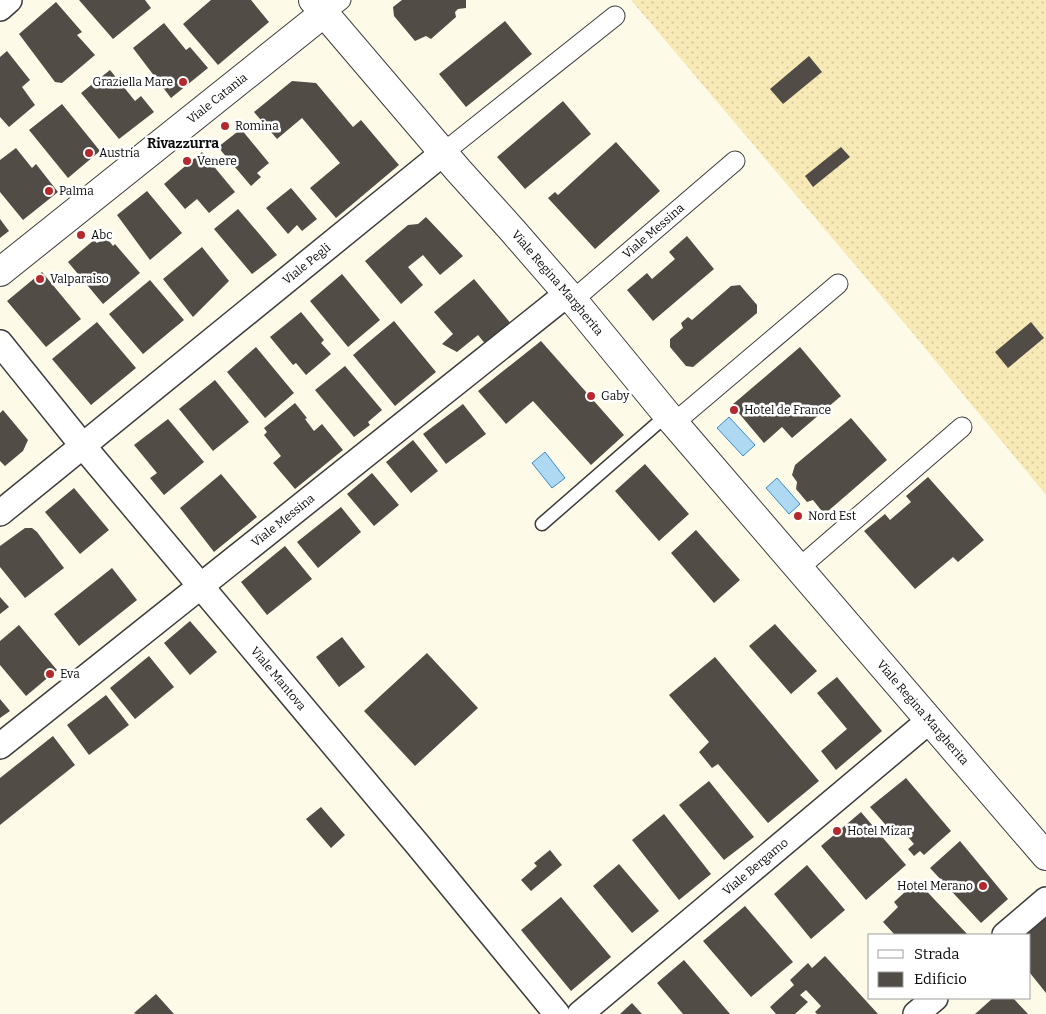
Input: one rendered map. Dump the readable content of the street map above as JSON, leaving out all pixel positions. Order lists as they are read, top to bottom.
{
  "streets": {
    "street": [
      "Viale Catania",
      "Viale Messina",
      "Viale Pegli",
      "Viale Regina Margherita",
      "Viale Mantova",
      "Viale Bergamo"
    ]
  },
  "crossings": [
    ["Viale Catania", "Viale Regina Margherita"],
    ["Viale Messina", "Viale Regina Margherita"],
    ["Viale Messina", "Viale Mantova"],
    ["Viale Pegli", "Viale Regina Margherita"],
    ["Viale Pegli", "Viale Mantova"],
    ["Viale Regina Margherita", "Viale Bergamo"]
  ],
  "districts": ["Rivazzurra"],
  "places": [
    "Graziella Mare",
    "Romina",
    "Austria",
    "Venere",
    "Palma",
    "Abc",
    "Valparaiso",
    "Gaby",
    "Hotel de France",
    "Nord Est",
    "Eva",
    "Hotel Mizar",
    "Hotel Merano"
  ],
  "legend": ["Strada", "Edificio"]
}
